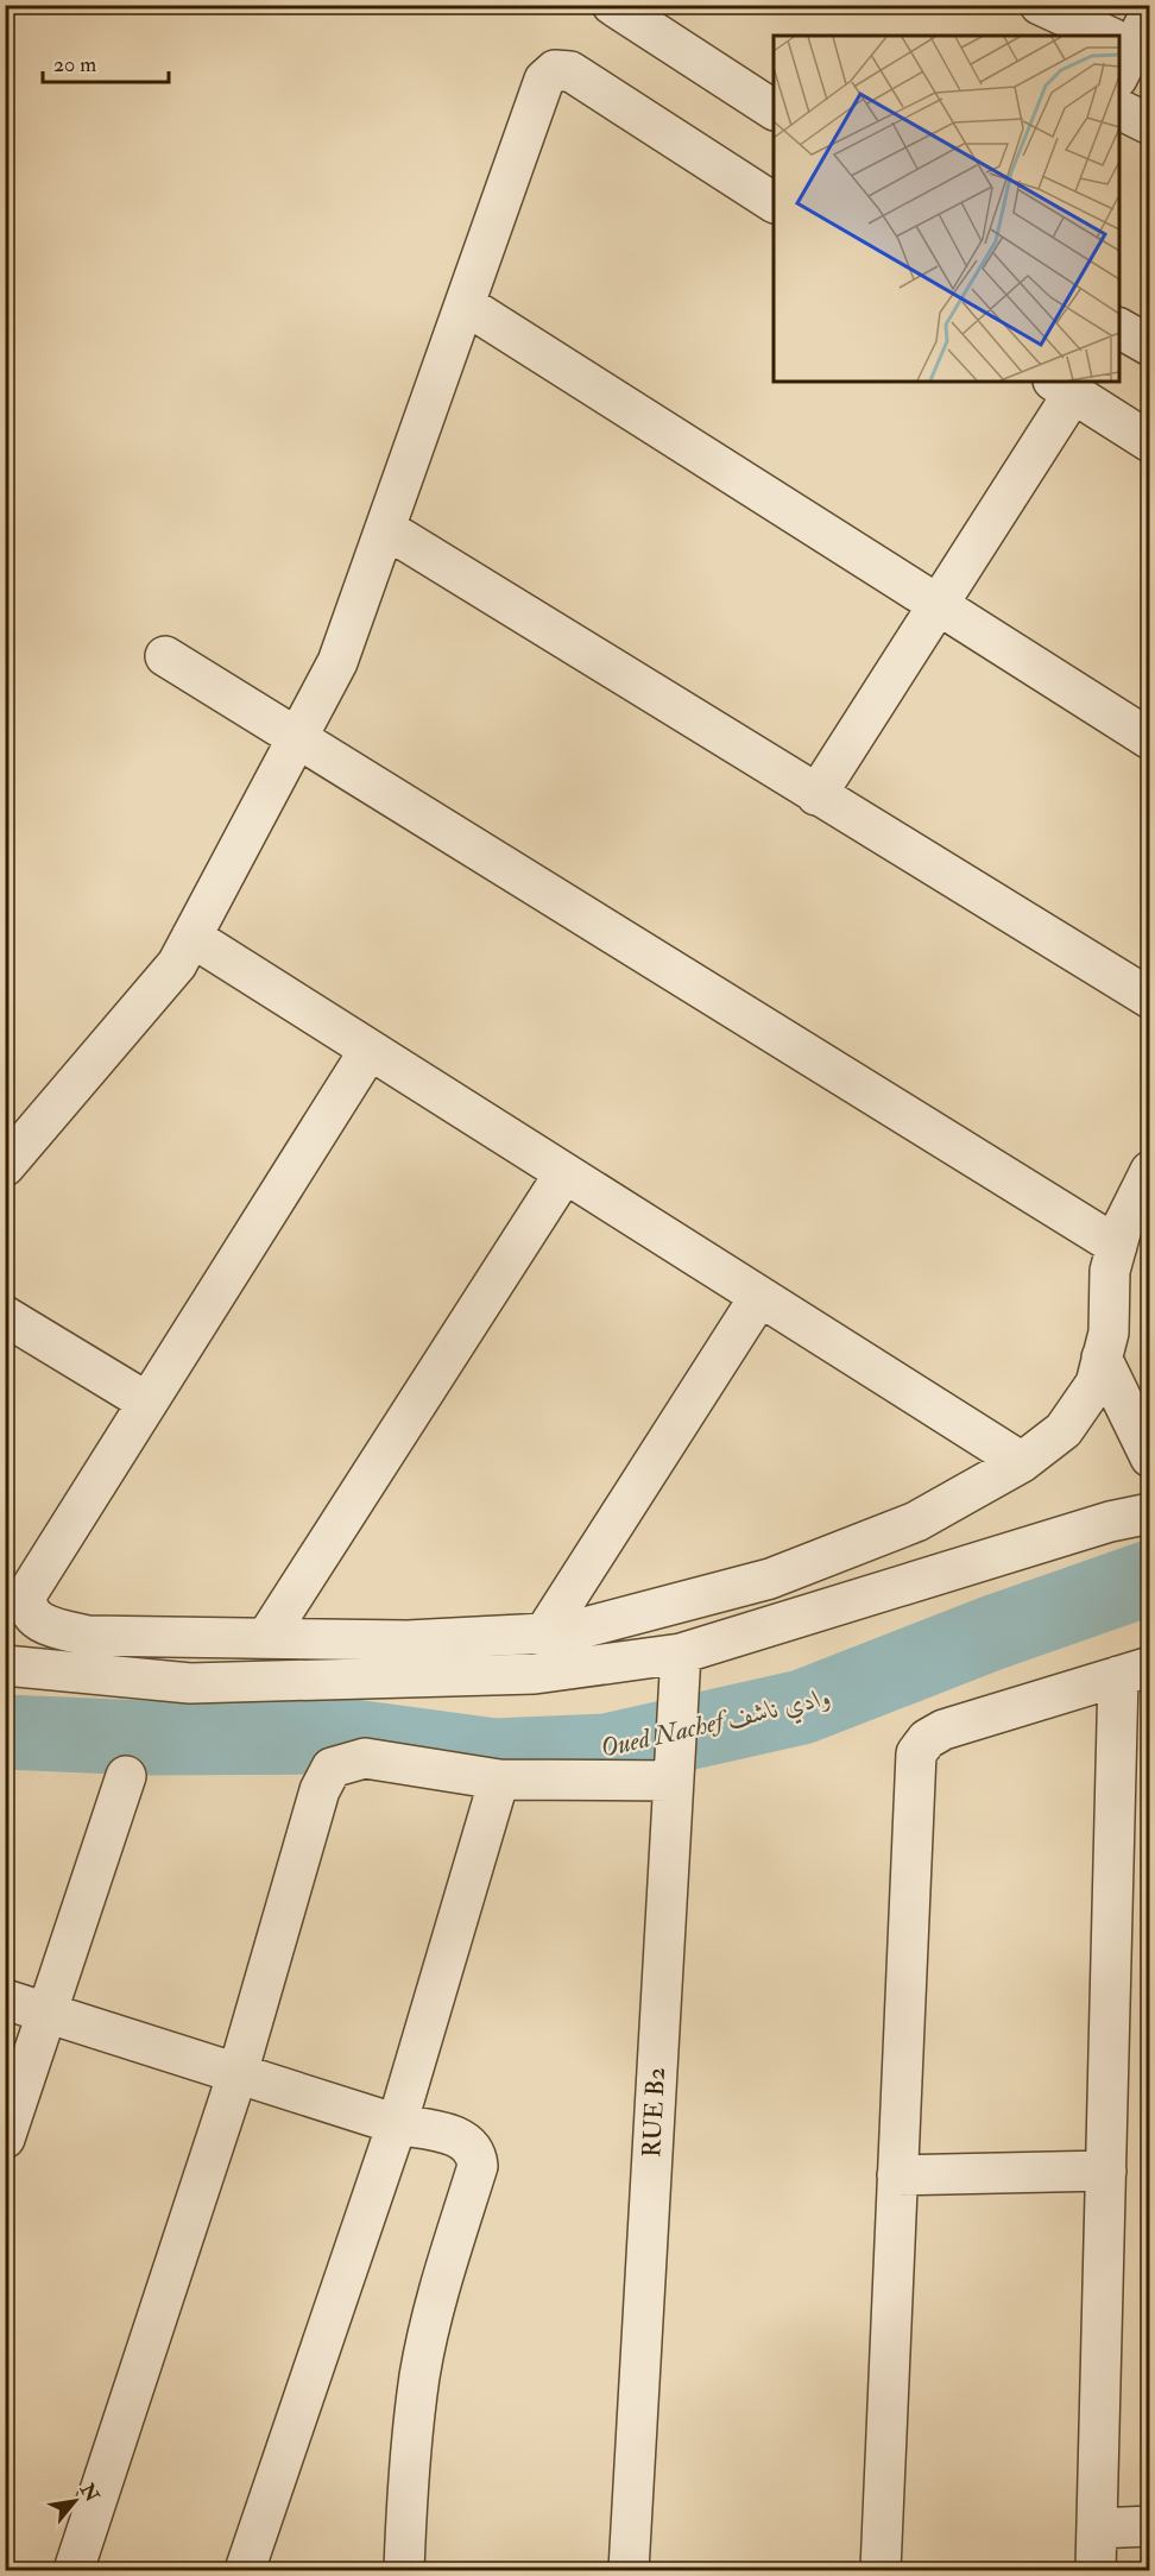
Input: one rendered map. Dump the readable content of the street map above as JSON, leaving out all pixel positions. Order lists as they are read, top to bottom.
{
  "streets": {
    "street": ["RUE B2"]
  },
  "water": ["Oued Nachef وادي ناشف"],
  "scale_bar": "20 m",
  "north": "top right"
}
